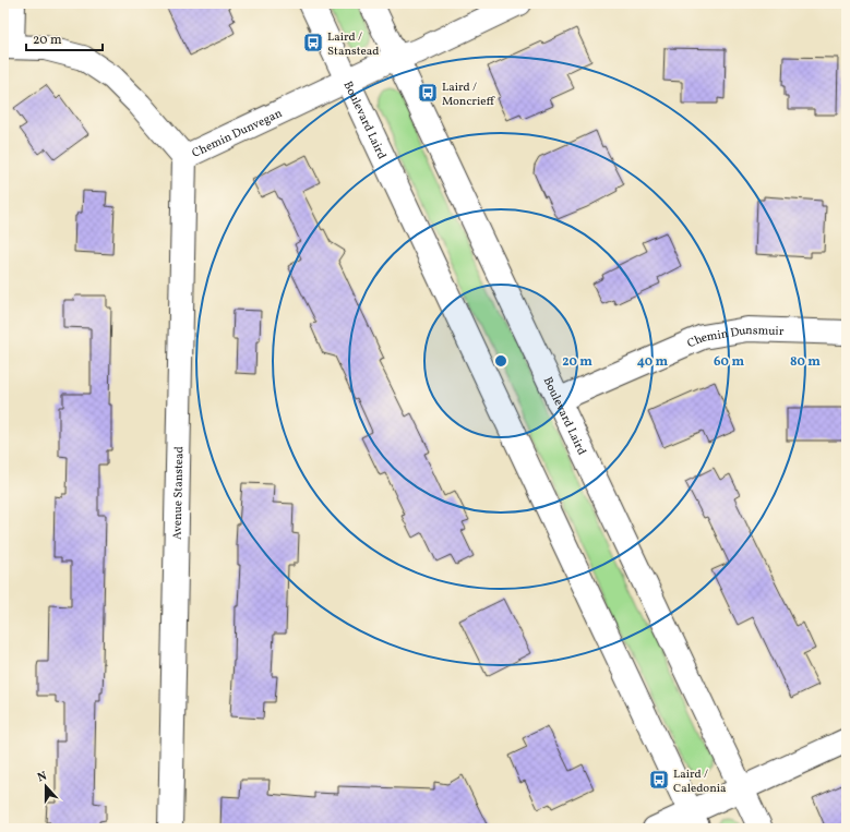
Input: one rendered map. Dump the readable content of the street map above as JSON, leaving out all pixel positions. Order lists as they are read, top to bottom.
{
  "streets": {
    "street": [
      "Boulevard Laird",
      "Chemin Dunvegan",
      "Chemin Dunsmuir",
      "Avenue Stanstead"
    ]
  },
  "crossings": [
    ["Boulevard Laird", "Chemin Dunvegan"],
    ["Boulevard Laird", "Chemin Dunsmuir"],
    ["Chemin Dunvegan", "Avenue Stanstead"]
  ],
  "places": {
    "bus stop": ["Laird / Stanstead", "Laird / Moncrieff", "Laird / Caledonia"]
  },
  "scale_bar": "20 m",
  "north": "top",
  "rings": [
    "20 m",
    "40 m",
    "60 m",
    "80 m"
  ]
}
